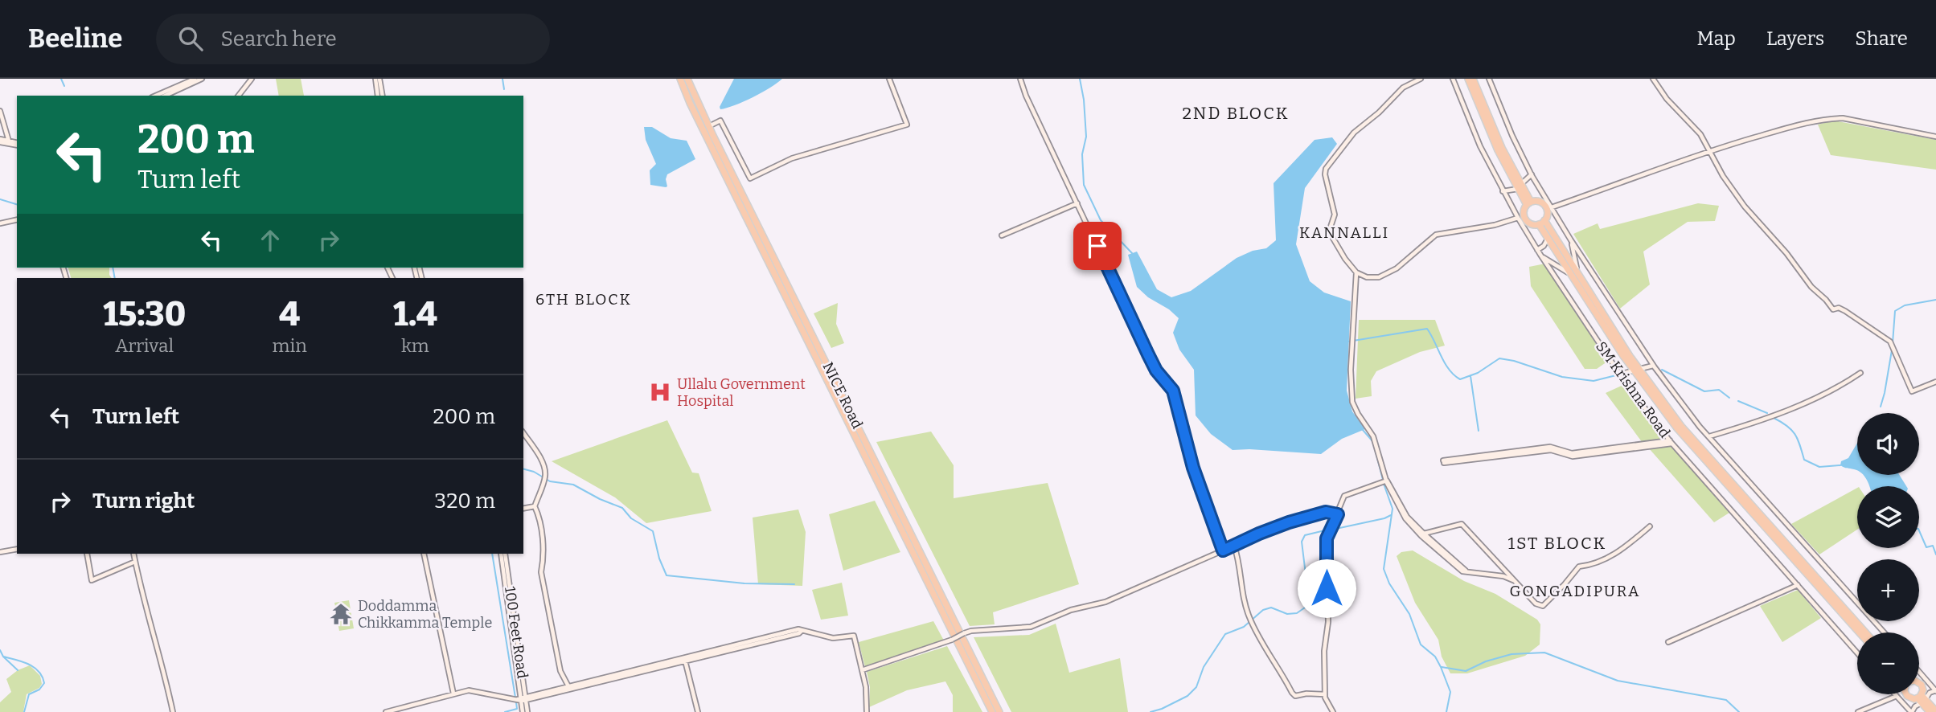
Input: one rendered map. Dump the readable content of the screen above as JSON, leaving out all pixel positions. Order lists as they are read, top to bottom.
{
  "streets": {
    "highway": ["SM Krishna Road", "NICE Road"],
    "street": ["100 Feet Road"]
  },
  "districts": [
    "2ND BLOCK",
    "KANNALLI",
    "6TH BLOCK",
    "1ST BLOCK",
    "GONGADIPURA"
  ],
  "places": {
    "hospital": ["Ullalu Government Hospital"],
    "temple": ["Doddamma Chikkamma Temple"]
  },
  "page": {
    "header": "Beeline",
    "search": "Search here",
    "nav": ["Map", "Layers", "Share"],
    "turn": ["200 m", "Turn left"],
    "eta": [
      "15:30",
      "Arrival",
      "4",
      "min",
      "1.4",
      "km"
    ],
    "list": [
      {
        "name": "Turn left",
        "value": "200 m"
      },
      {
        "name": "Turn right",
        "value": "320 m"
      }
    ],
    "map_buttons": ["+", "−"]
  }
}
